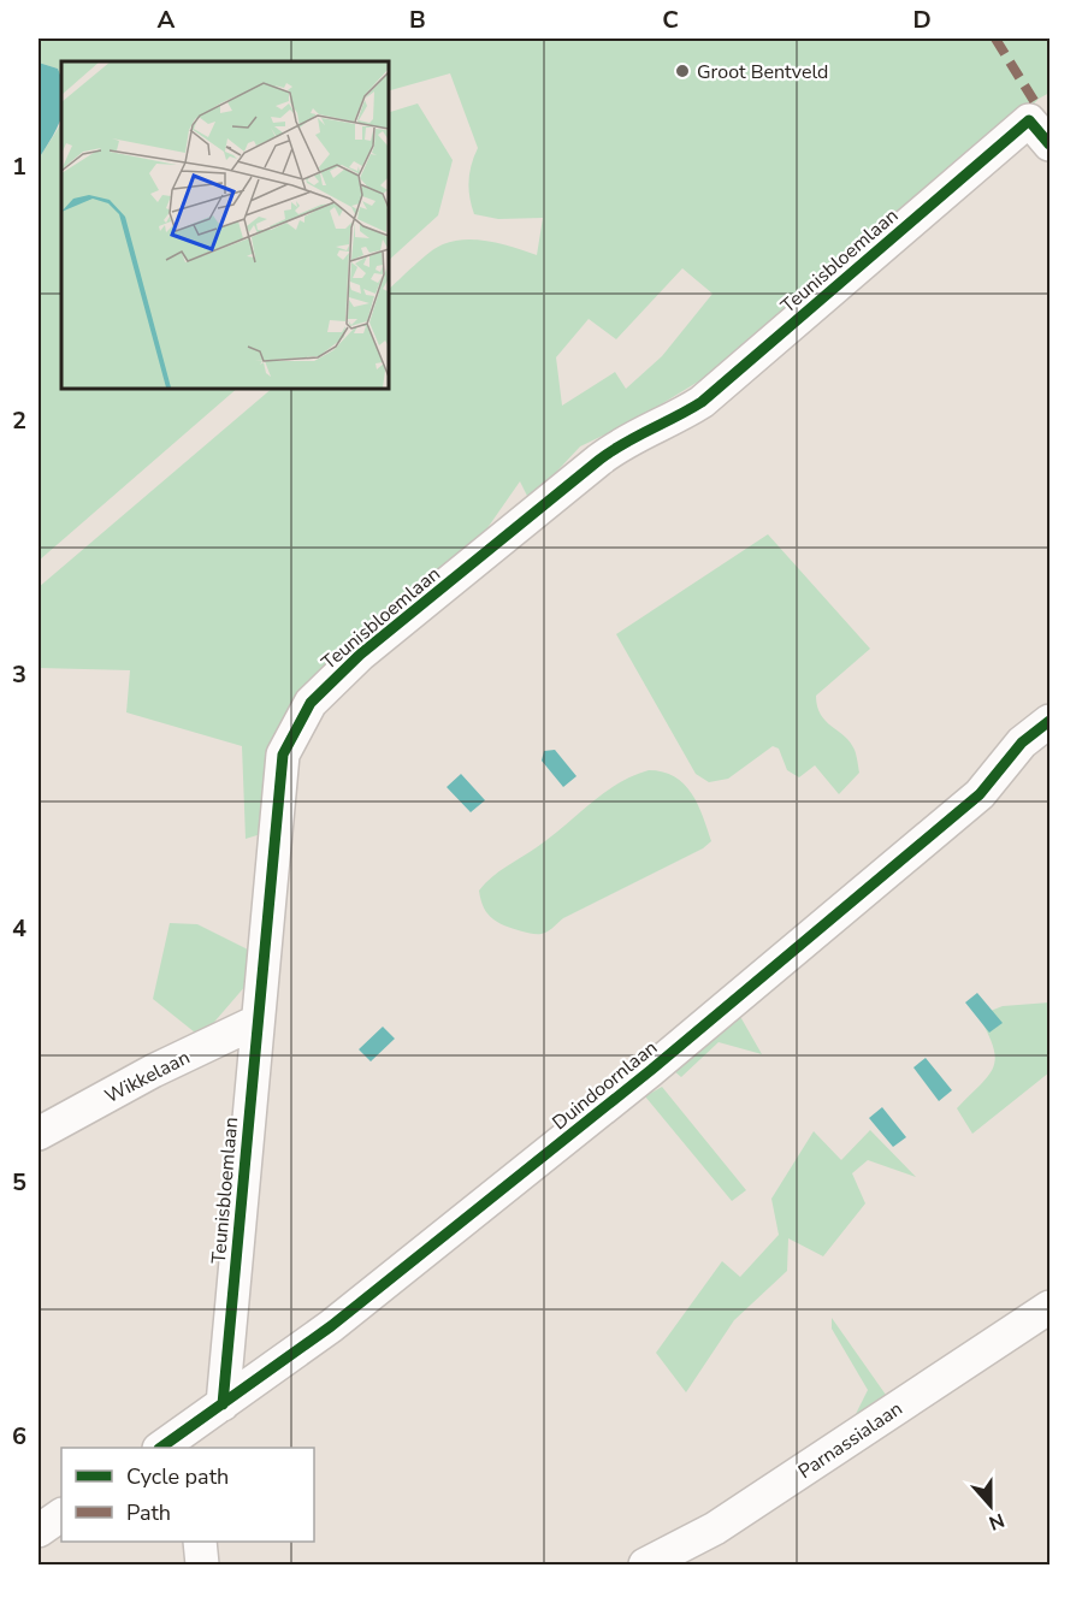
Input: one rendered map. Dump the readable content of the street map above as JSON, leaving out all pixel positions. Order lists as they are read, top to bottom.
{
  "streets": {
    "street": [
      "Teunisbloemlaan",
      "Wikkelaan",
      "Duindoornlaan",
      "Parnassialaan"
    ]
  },
  "crossings": [
    ["Teunisbloemlaan", "Wikkelaan"],
    ["Teunisbloemlaan", "Duindoornlaan"]
  ],
  "places": ["Groot Bentveld"],
  "legend": ["Cycle path", "Path"],
  "north": "bottom",
  "grid": {
    "columns": [
      "A",
      "B",
      "C",
      "D"
    ],
    "rows": [
      "1",
      "2",
      "3",
      "4",
      "5",
      "6"
    ]
  }
}
